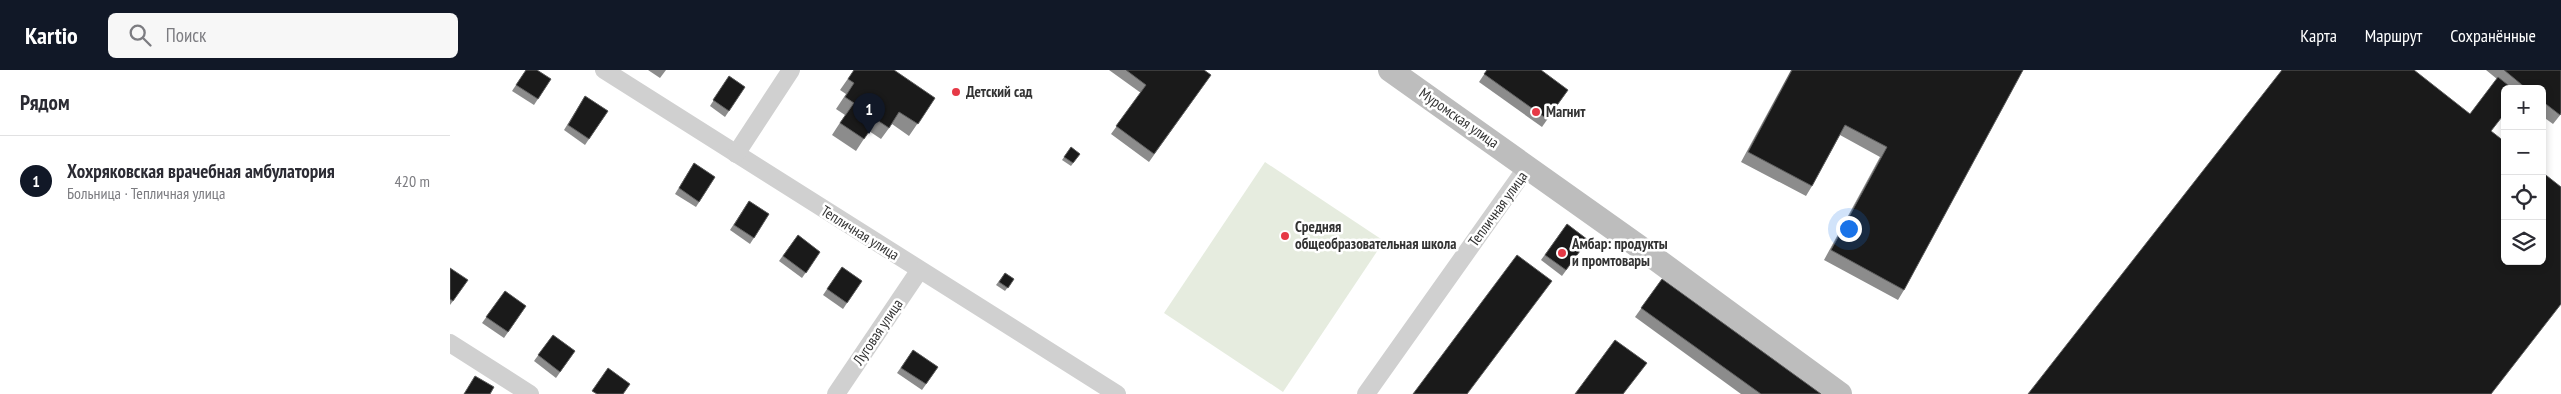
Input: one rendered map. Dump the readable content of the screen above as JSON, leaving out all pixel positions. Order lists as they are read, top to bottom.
{
  "streets": {
    "street": ["Муромская улица", "Тепличная улица", "Луговая улица"]
  },
  "crossings": [
    ["Муромская улица", "Тепличная улица"],
    ["Тепличная улица", "Луговая улица"]
  ],
  "places": [
    "Детский сад",
    "Магнит",
    "Средняя общеобразовательная школа",
    "Амбар: продукты и промтовары"
  ],
  "page": {
    "header": "Kartio",
    "search": "Поиск",
    "nav": ["Карта", "Маршрут", "Сохранённые"],
    "heading": "Рядом",
    "map_buttons": ["+", "−"],
    "pins": "1",
    "list": [
      {
        "mark": "1",
        "name": "Хохряковская врачебная амбулатория",
        "note": "Больница · Тепличная улица",
        "value": "420 m"
      }
    ]
  }
}
